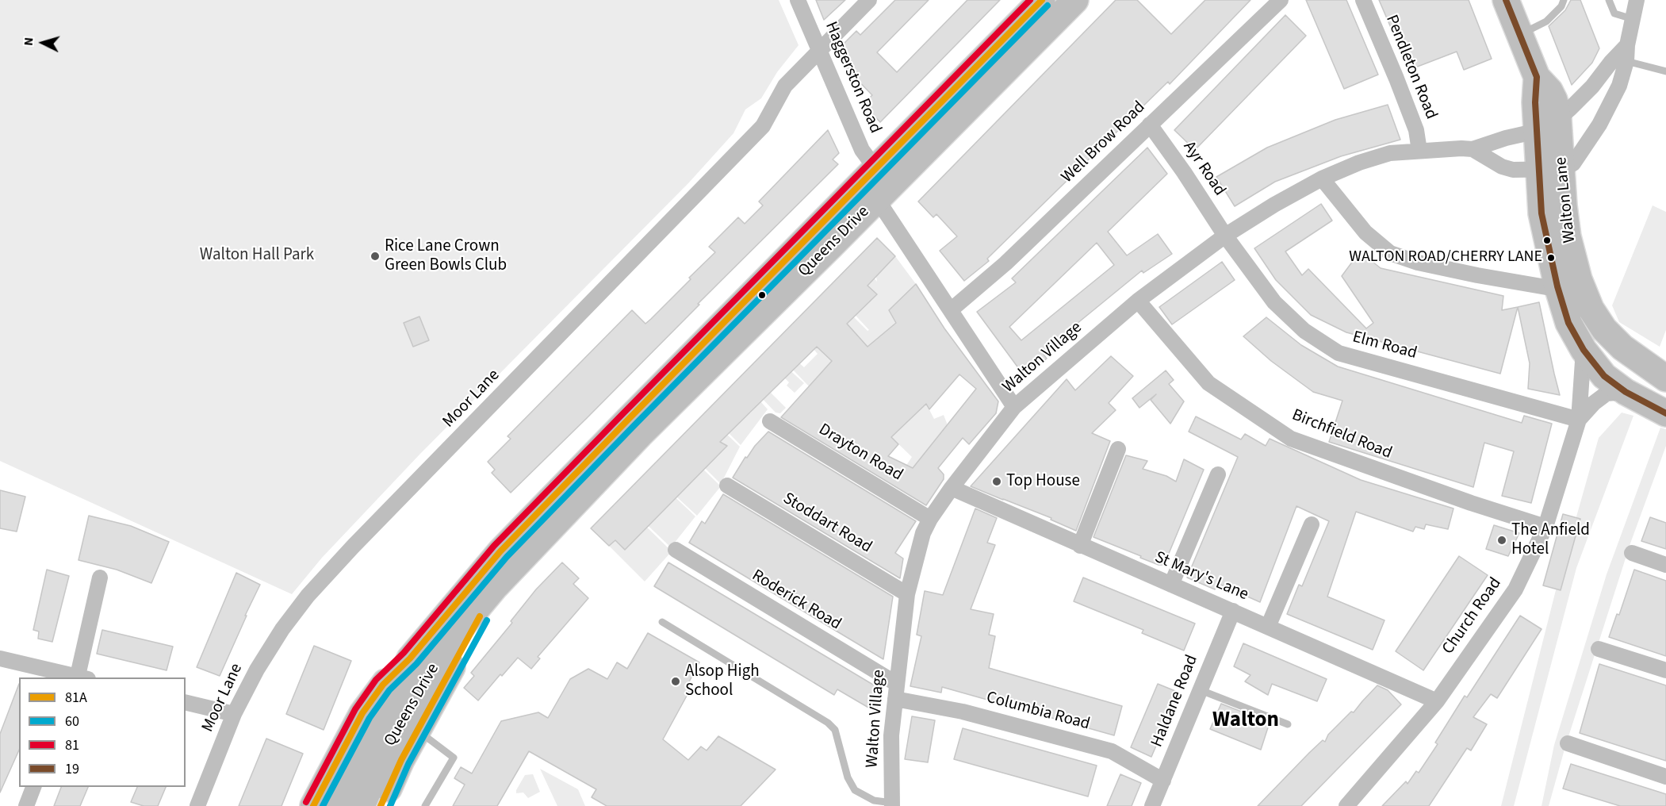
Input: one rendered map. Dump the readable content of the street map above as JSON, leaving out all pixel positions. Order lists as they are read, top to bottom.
{
  "streets": {
    "highway": ["Walton Lane", "Queens Drive"],
    "street": [
      "Pendleton Road",
      "Haggerston Road",
      "Well Brow Road",
      "Ayr Road",
      "Elm Road",
      "Walton Village",
      "Moor Lane",
      "Birchfield Road",
      "Drayton Road",
      "Stoddart Road",
      "St Mary's Lane",
      "Roderick Road",
      "Church Road",
      "Haldane Road",
      "Columbia Road"
    ]
  },
  "crossings": [
    ["Pendleton Road", "Walton Village"],
    ["Haggerston Road", "Queens Drive"],
    ["Haggerston Road", "Moor Lane"],
    ["Well Brow Road", "Ayr Road"],
    ["Ayr Road", "Elm Road"],
    ["Ayr Road", "Walton Village"],
    ["Walton Lane", "Walton Village"],
    ["Walton Lane", "Church Road"],
    ["Elm Road", "Walton Village"],
    ["Elm Road", "Church Road"],
    ["Walton Village", "Birchfield Road"],
    ["Walton Village", "Drayton Road"],
    ["Walton Village", "Stoddart Road"],
    ["Walton Village", "St Mary's Lane"],
    ["Walton Village", "Roderick Road"],
    ["Walton Village", "Columbia Road"],
    ["Birchfield Road", "Church Road"],
    ["St Mary's Lane", "Church Road"],
    ["St Mary's Lane", "Haldane Road"],
    ["Roderick Road", "Columbia Road"],
    ["Haldane Road", "Columbia Road"]
  ],
  "districts": ["Walton"],
  "parks": ["Walton Hall Park"],
  "places": [
    "Rice Lane Crown Green Bowls Club",
    "WALTON ROAD/CHERRY LANE",
    "Top House",
    "The Anfield Hotel",
    "Alsop High School"
  ],
  "lines": [
    "transit line 81A",
    "transit line 81",
    "transit line 19",
    "transit line 60"
  ],
  "legend": [
    "81A",
    "60",
    "81",
    "19"
  ],
  "north": "left"
}
